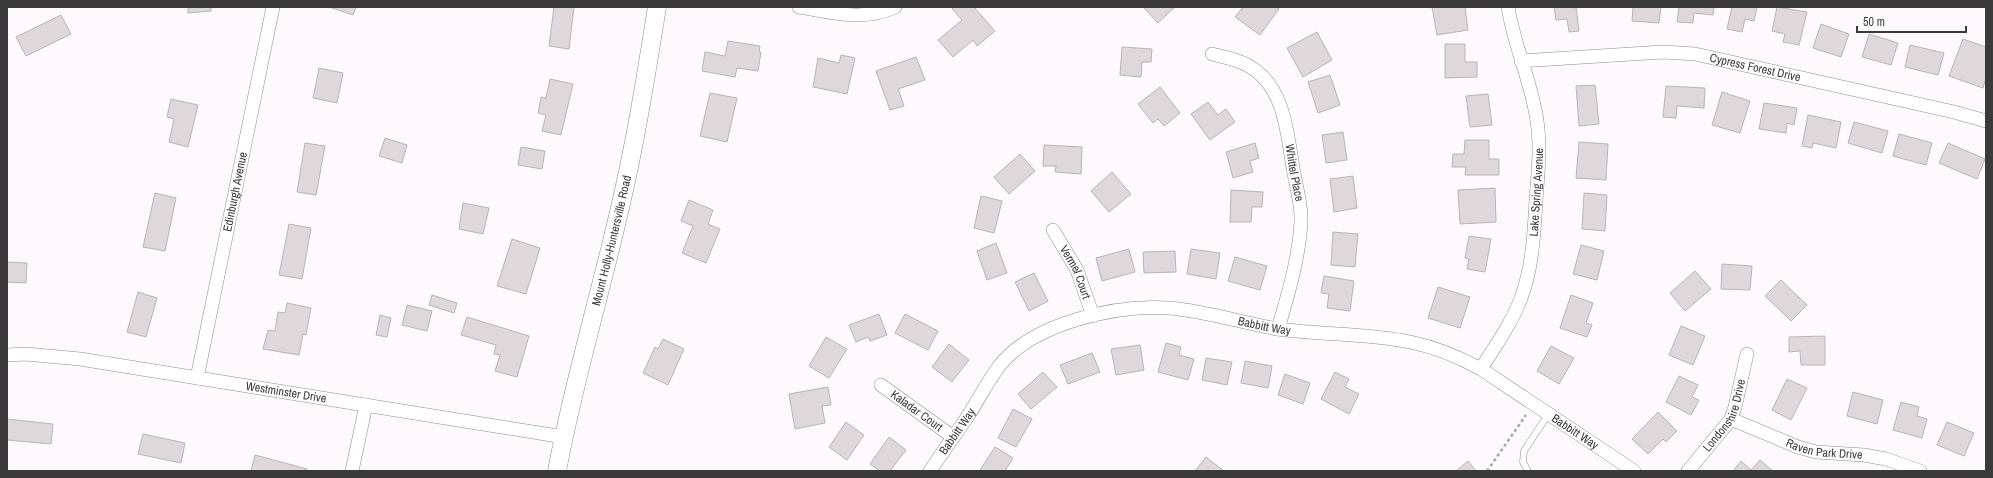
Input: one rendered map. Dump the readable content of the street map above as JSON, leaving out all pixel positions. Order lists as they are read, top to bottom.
{
  "streets": {
    "main road": ["Mount Holly-Huntersville Road"],
    "street": [
      "Cypress Forest Drive",
      "Whittel Place",
      "Edinburgh Avenue",
      "Lake Spring Avenue",
      "Vermel Court",
      "Babbitt Way",
      "Westminster Drive",
      "Kaladar Court",
      "Londonshire Drive",
      "Raven Park Drive"
    ]
  },
  "crossings": [
    ["Cypress Forest Drive", "Lake Spring Avenue"],
    ["Whittel Place", "Babbitt Way"],
    ["Edinburgh Avenue", "Westminster Drive"],
    ["Lake Spring Avenue", "Babbitt Way"],
    ["Mount Holly-Huntersville Road", "Westminster Drive"],
    ["Vermel Court", "Babbitt Way"],
    ["Babbitt Way", "Kaladar Court"],
    ["Londonshire Drive", "Raven Park Drive"]
  ],
  "scale_bar": "50 m"
}
